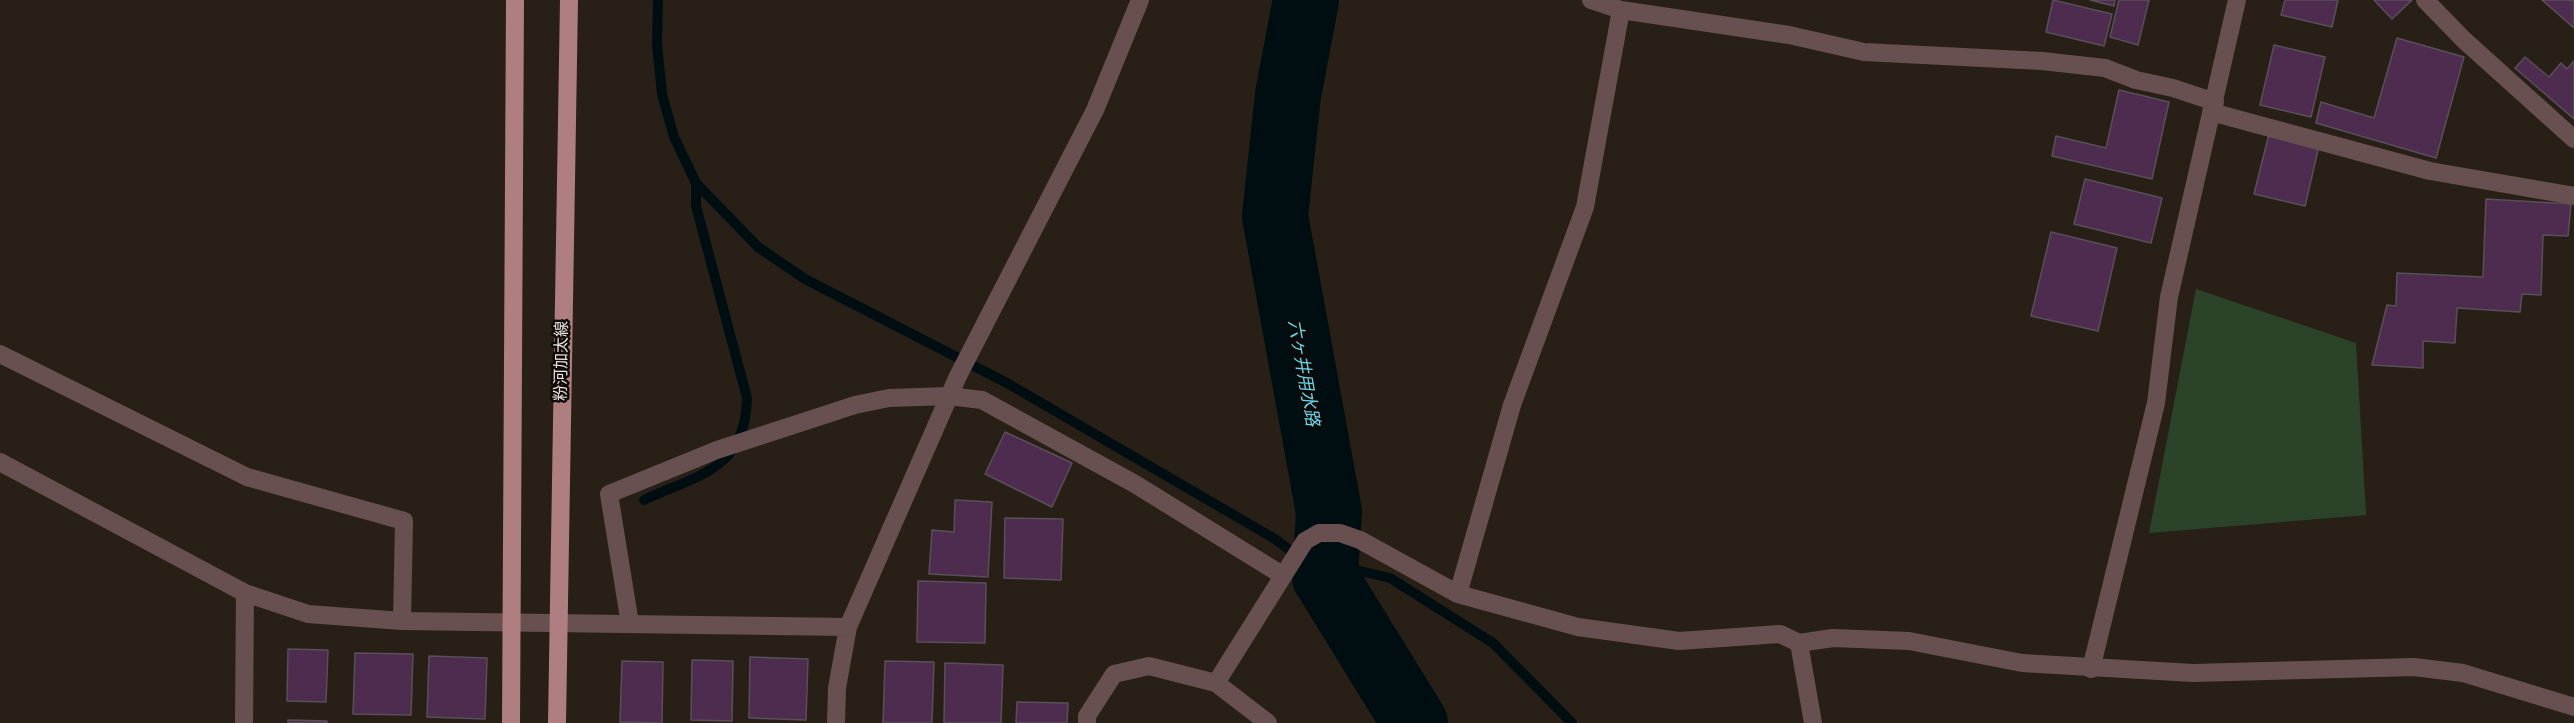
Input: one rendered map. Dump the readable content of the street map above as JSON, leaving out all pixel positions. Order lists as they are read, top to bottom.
{
  "streets": {
    "main road": ["粉河加太線"]
  },
  "water": ["六ヶ井用水路"]
}
